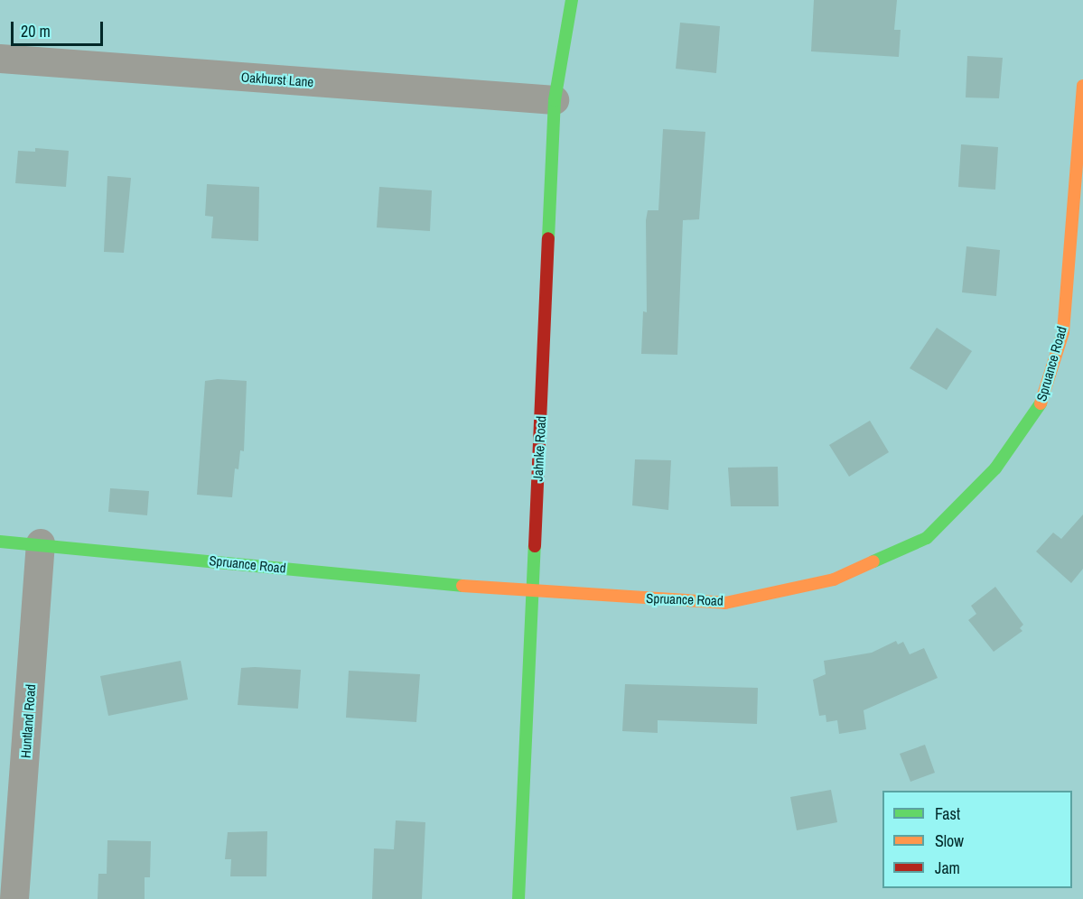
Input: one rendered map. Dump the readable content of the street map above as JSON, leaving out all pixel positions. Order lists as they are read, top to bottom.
{
  "streets": {
    "street": [
      "Oakhurst Lane",
      "Spruance Road",
      "Jahnke Road",
      "Huntland Road"
    ]
  },
  "crossings": [
    ["Oakhurst Lane", "Jahnke Road"],
    ["Spruance Road", "Jahnke Road"],
    ["Spruance Road", "Huntland Road"]
  ],
  "legend": ["Fast", "Slow", "Jam"],
  "scale_bar": "20 m"
}
